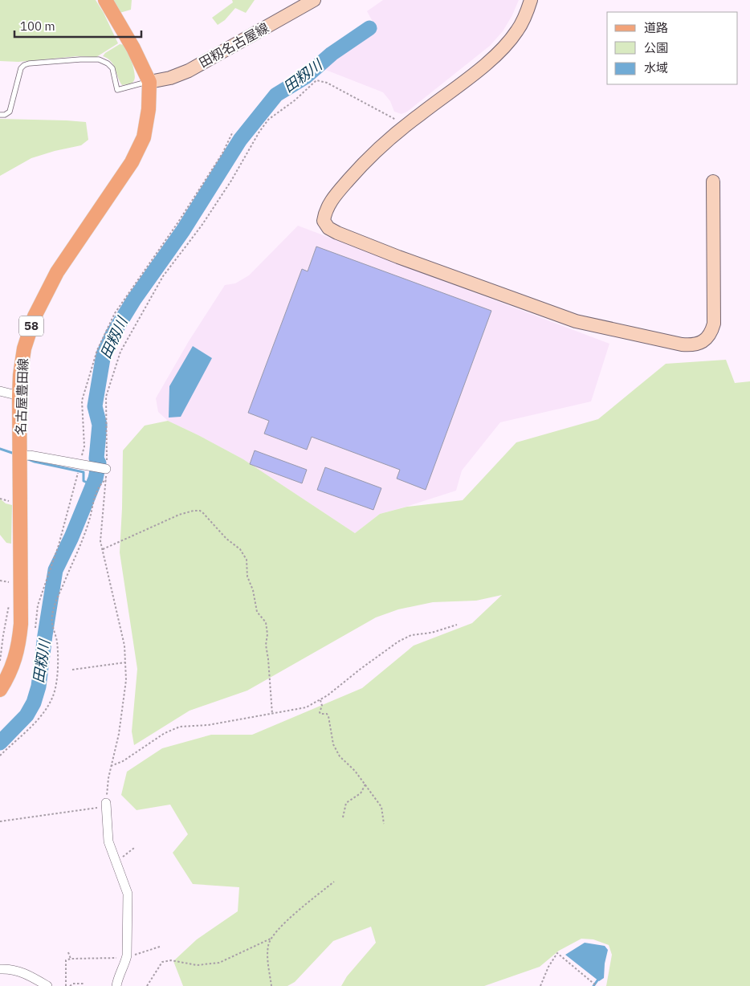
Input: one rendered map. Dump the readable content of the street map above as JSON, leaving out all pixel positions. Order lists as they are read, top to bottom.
{
  "streets": {
    "main road": ["58", "名古屋豊田線"],
    "street": ["田籾名古屋線"]
  },
  "crossings": [
    ["田籾名古屋線", "名古屋豊田線"]
  ],
  "water": ["田籾川"],
  "legend": ["道路", "公園", "水域"],
  "scale_bar": "100 m"
}
